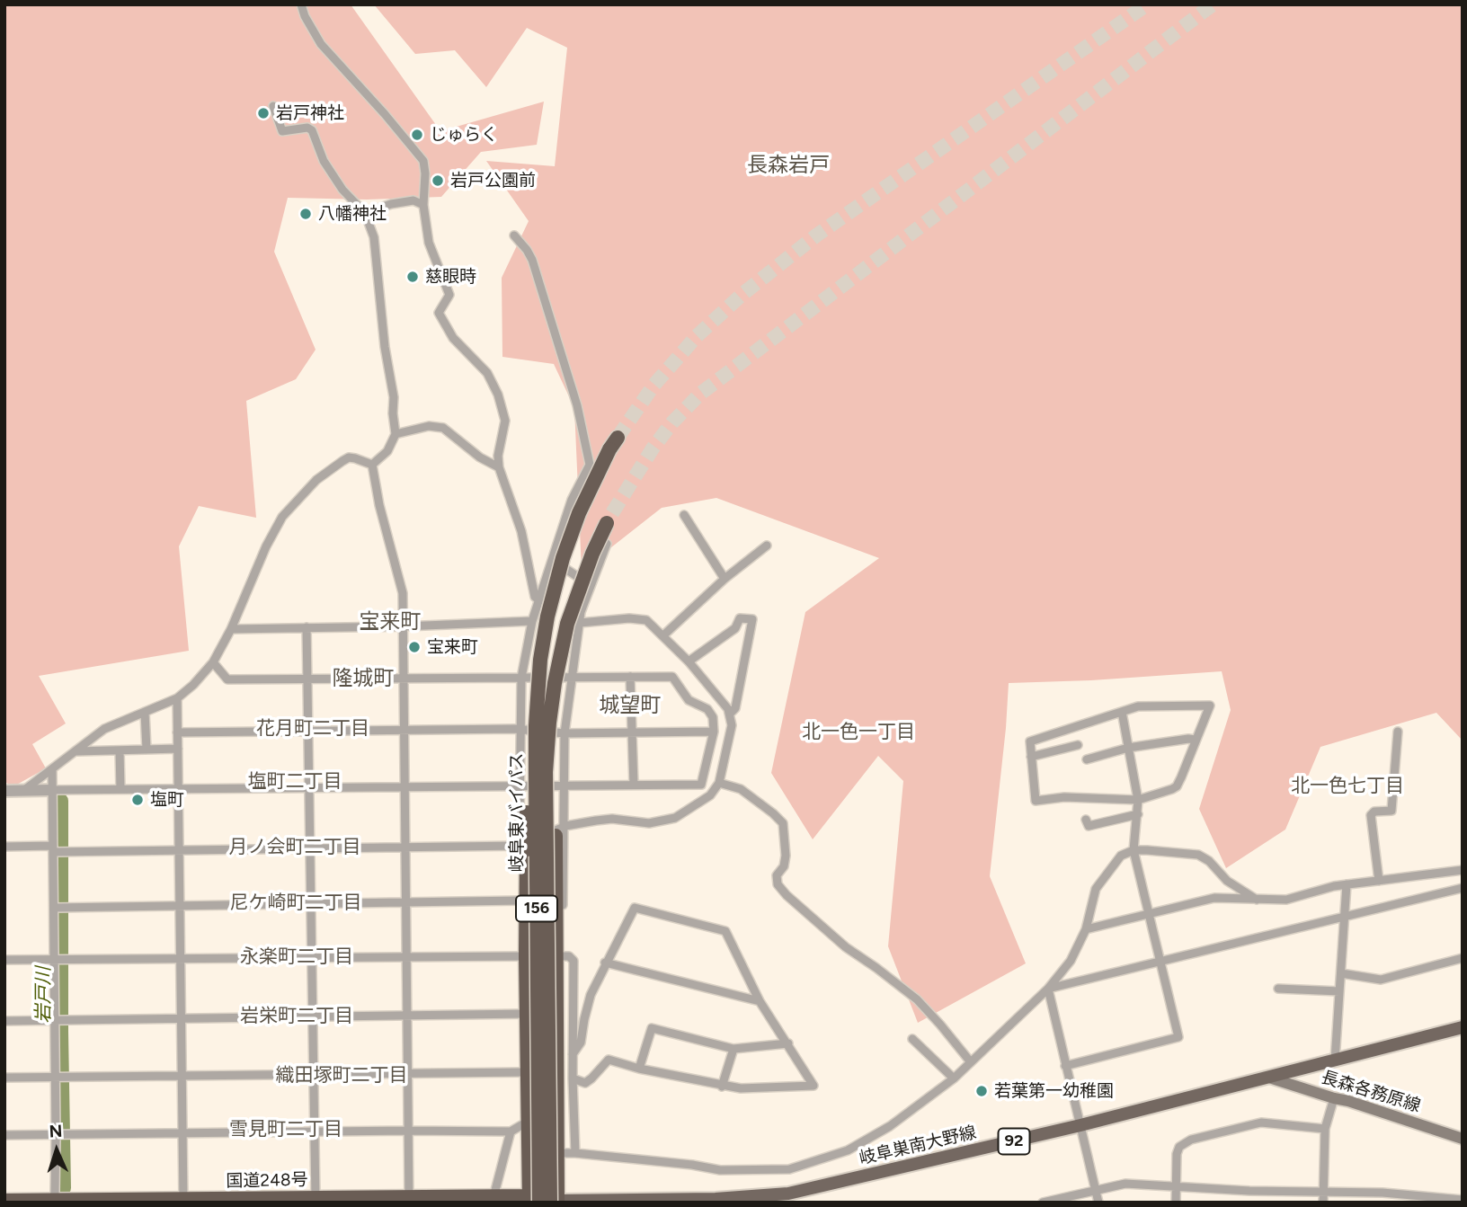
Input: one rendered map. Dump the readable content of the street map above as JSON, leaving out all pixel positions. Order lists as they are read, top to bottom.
{
  "streets": {
    "highway": ["岐阜東バイパス", "156", "国道248号"],
    "main road": ["長森各務原線", "92", "岐阜巣南大野線"]
  },
  "crossings": [
    ["岐阜東バイパス", "156"],
    ["岐阜東バイパス", "岐阜巣南大野線"],
    ["岐阜東バイパス", "国道248号"],
    ["156", "岐阜巣南大野線"],
    ["156", "国道248号"],
    ["長森各務原線", "岐阜巣南大野線"],
    ["岐阜巣南大野線", "国道248号"]
  ],
  "districts": [
    "長森岩戸",
    "宝来町",
    "隆城町",
    "城望町",
    "花月町二丁目",
    "北一色一丁目",
    "塩町二丁目",
    "北一色七丁目",
    "月ノ会町二丁目",
    "尼ケ崎町二丁目",
    "永楽町二丁目",
    "岩栄町二丁目",
    "織田塚町二丁目",
    "雪見町二丁目"
  ],
  "water": ["岩戸川"],
  "places": [
    "岩戸神社",
    "じゅらく",
    "岩戸公園前",
    "八幡神社",
    "慈眼時",
    "宝来町",
    "塩町",
    "若葉第一幼稚園"
  ],
  "north": "top"
}
